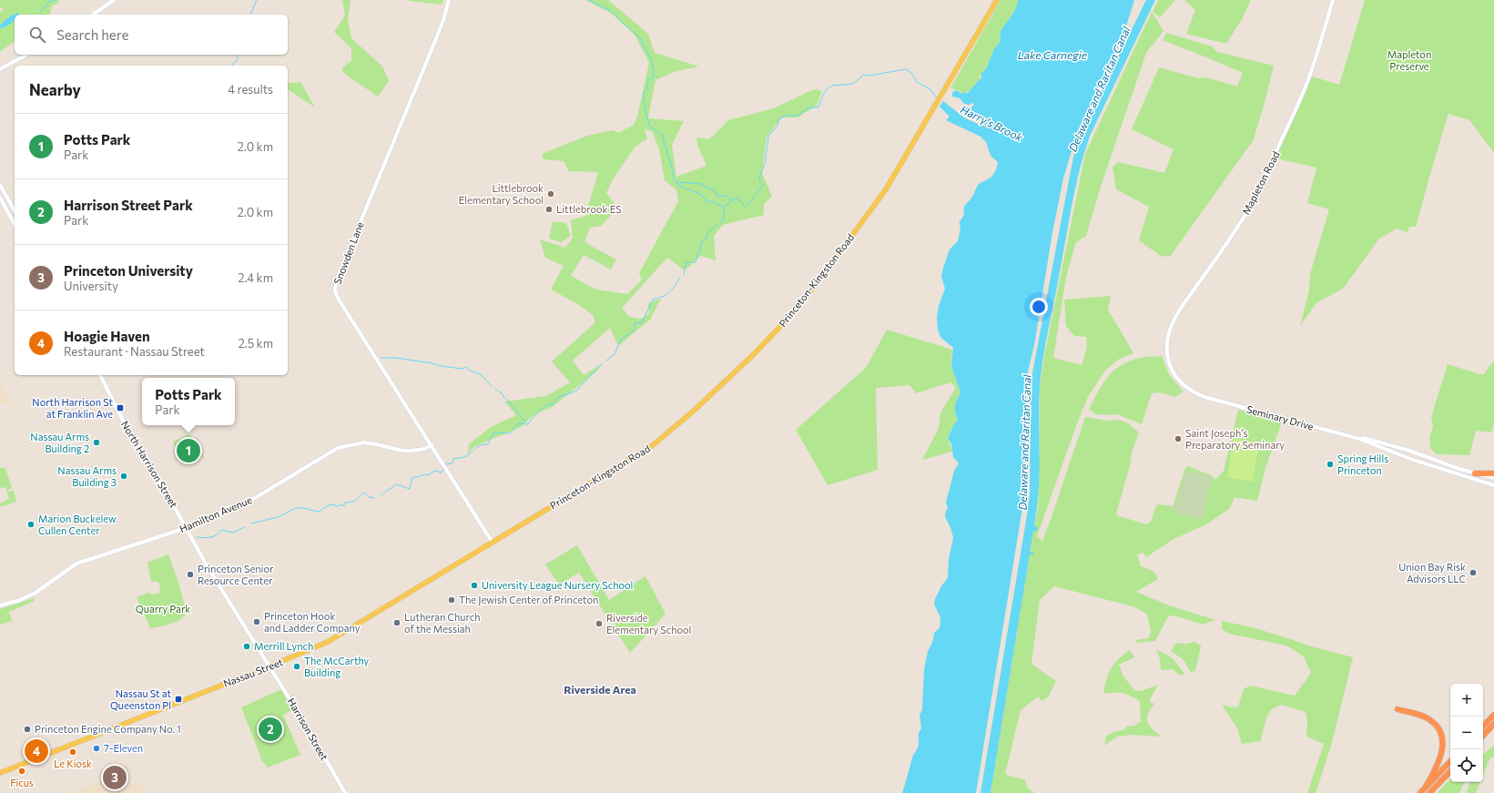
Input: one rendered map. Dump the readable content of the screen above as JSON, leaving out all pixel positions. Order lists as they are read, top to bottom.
{
  "streets": {
    "main road": ["Princeton-Kingston Road", "Nassau Street"],
    "street": [
      "Mapleton Road",
      "Snowden Lane",
      "Seminary Drive",
      "North Harrison Street",
      "Hamilton Avenue",
      "Harrison Street"
    ]
  },
  "crossings": [
    ["Mapleton Road", "Seminary Drive"],
    ["Snowden Lane", "Princeton-Kingston Road"],
    ["Snowden Lane", "Hamilton Avenue"],
    ["Snowden Lane", "Nassau Street"],
    ["Princeton-Kingston Road", "Nassau Street"],
    ["North Harrison Street", "Hamilton Avenue"],
    ["North Harrison Street", "Nassau Street"],
    ["North Harrison Street", "Harrison Street"],
    ["Nassau Street", "Harrison Street"]
  ],
  "districts": ["Riverside Area"],
  "water": ["Lake Carnegie", "Delaware and Raritan Canal", "Harry's Brook"],
  "parks": ["Mapleton Preserve", "Quarry Park"],
  "places": {
    "other": [
      "Littlebrook Elementary School",
      "Littlebrook ES",
      "Saint Joseph's Preparatory Seminary",
      "Nassau Arms Building 2",
      "Spring Hills Princeton",
      "Nassau Arms Building 3",
      "Marion Buckelew Cullen Center",
      "Union Bay Risk Advisors LLC",
      "Princeton Senior Resource Center",
      "University League Nursery School",
      "The Jewish Center of Princeton",
      "Princeton Hook and Ladder Company",
      "Lutheran Church of the Messiah",
      "Riverside Elementary School",
      "Merrill Lynch",
      "The McCarthy Building",
      "Princeton Engine Company No. 1",
      "7-Eleven",
      "Le Kiosk",
      "Ficus"
    ],
    "transit": ["North Harrison St at Franklin Ave", "Nassau St at Queenston Pl"]
  },
  "page": {
    "search": "Search here",
    "heading": ["Nearby", "4 results"],
    "list": [
      {
        "mark": "1",
        "name": "Potts Park",
        "note": "Park",
        "value": "2.0 km"
      },
      {
        "mark": "2",
        "name": "Harrison Street Park",
        "note": "Park",
        "value": "2.0 km"
      },
      {
        "mark": "3",
        "name": "Princeton University",
        "note": "University",
        "value": "2.4 km"
      },
      {
        "mark": "4",
        "name": "Hoagie Haven",
        "note": "Restaurant · Nassau Street",
        "value": "2.5 km"
      }
    ],
    "popup": ["Potts Park", "Park"],
    "pins": [
      "1",
      "2",
      "4",
      "3"
    ],
    "map_buttons": ["+", "−"]
  }
}
